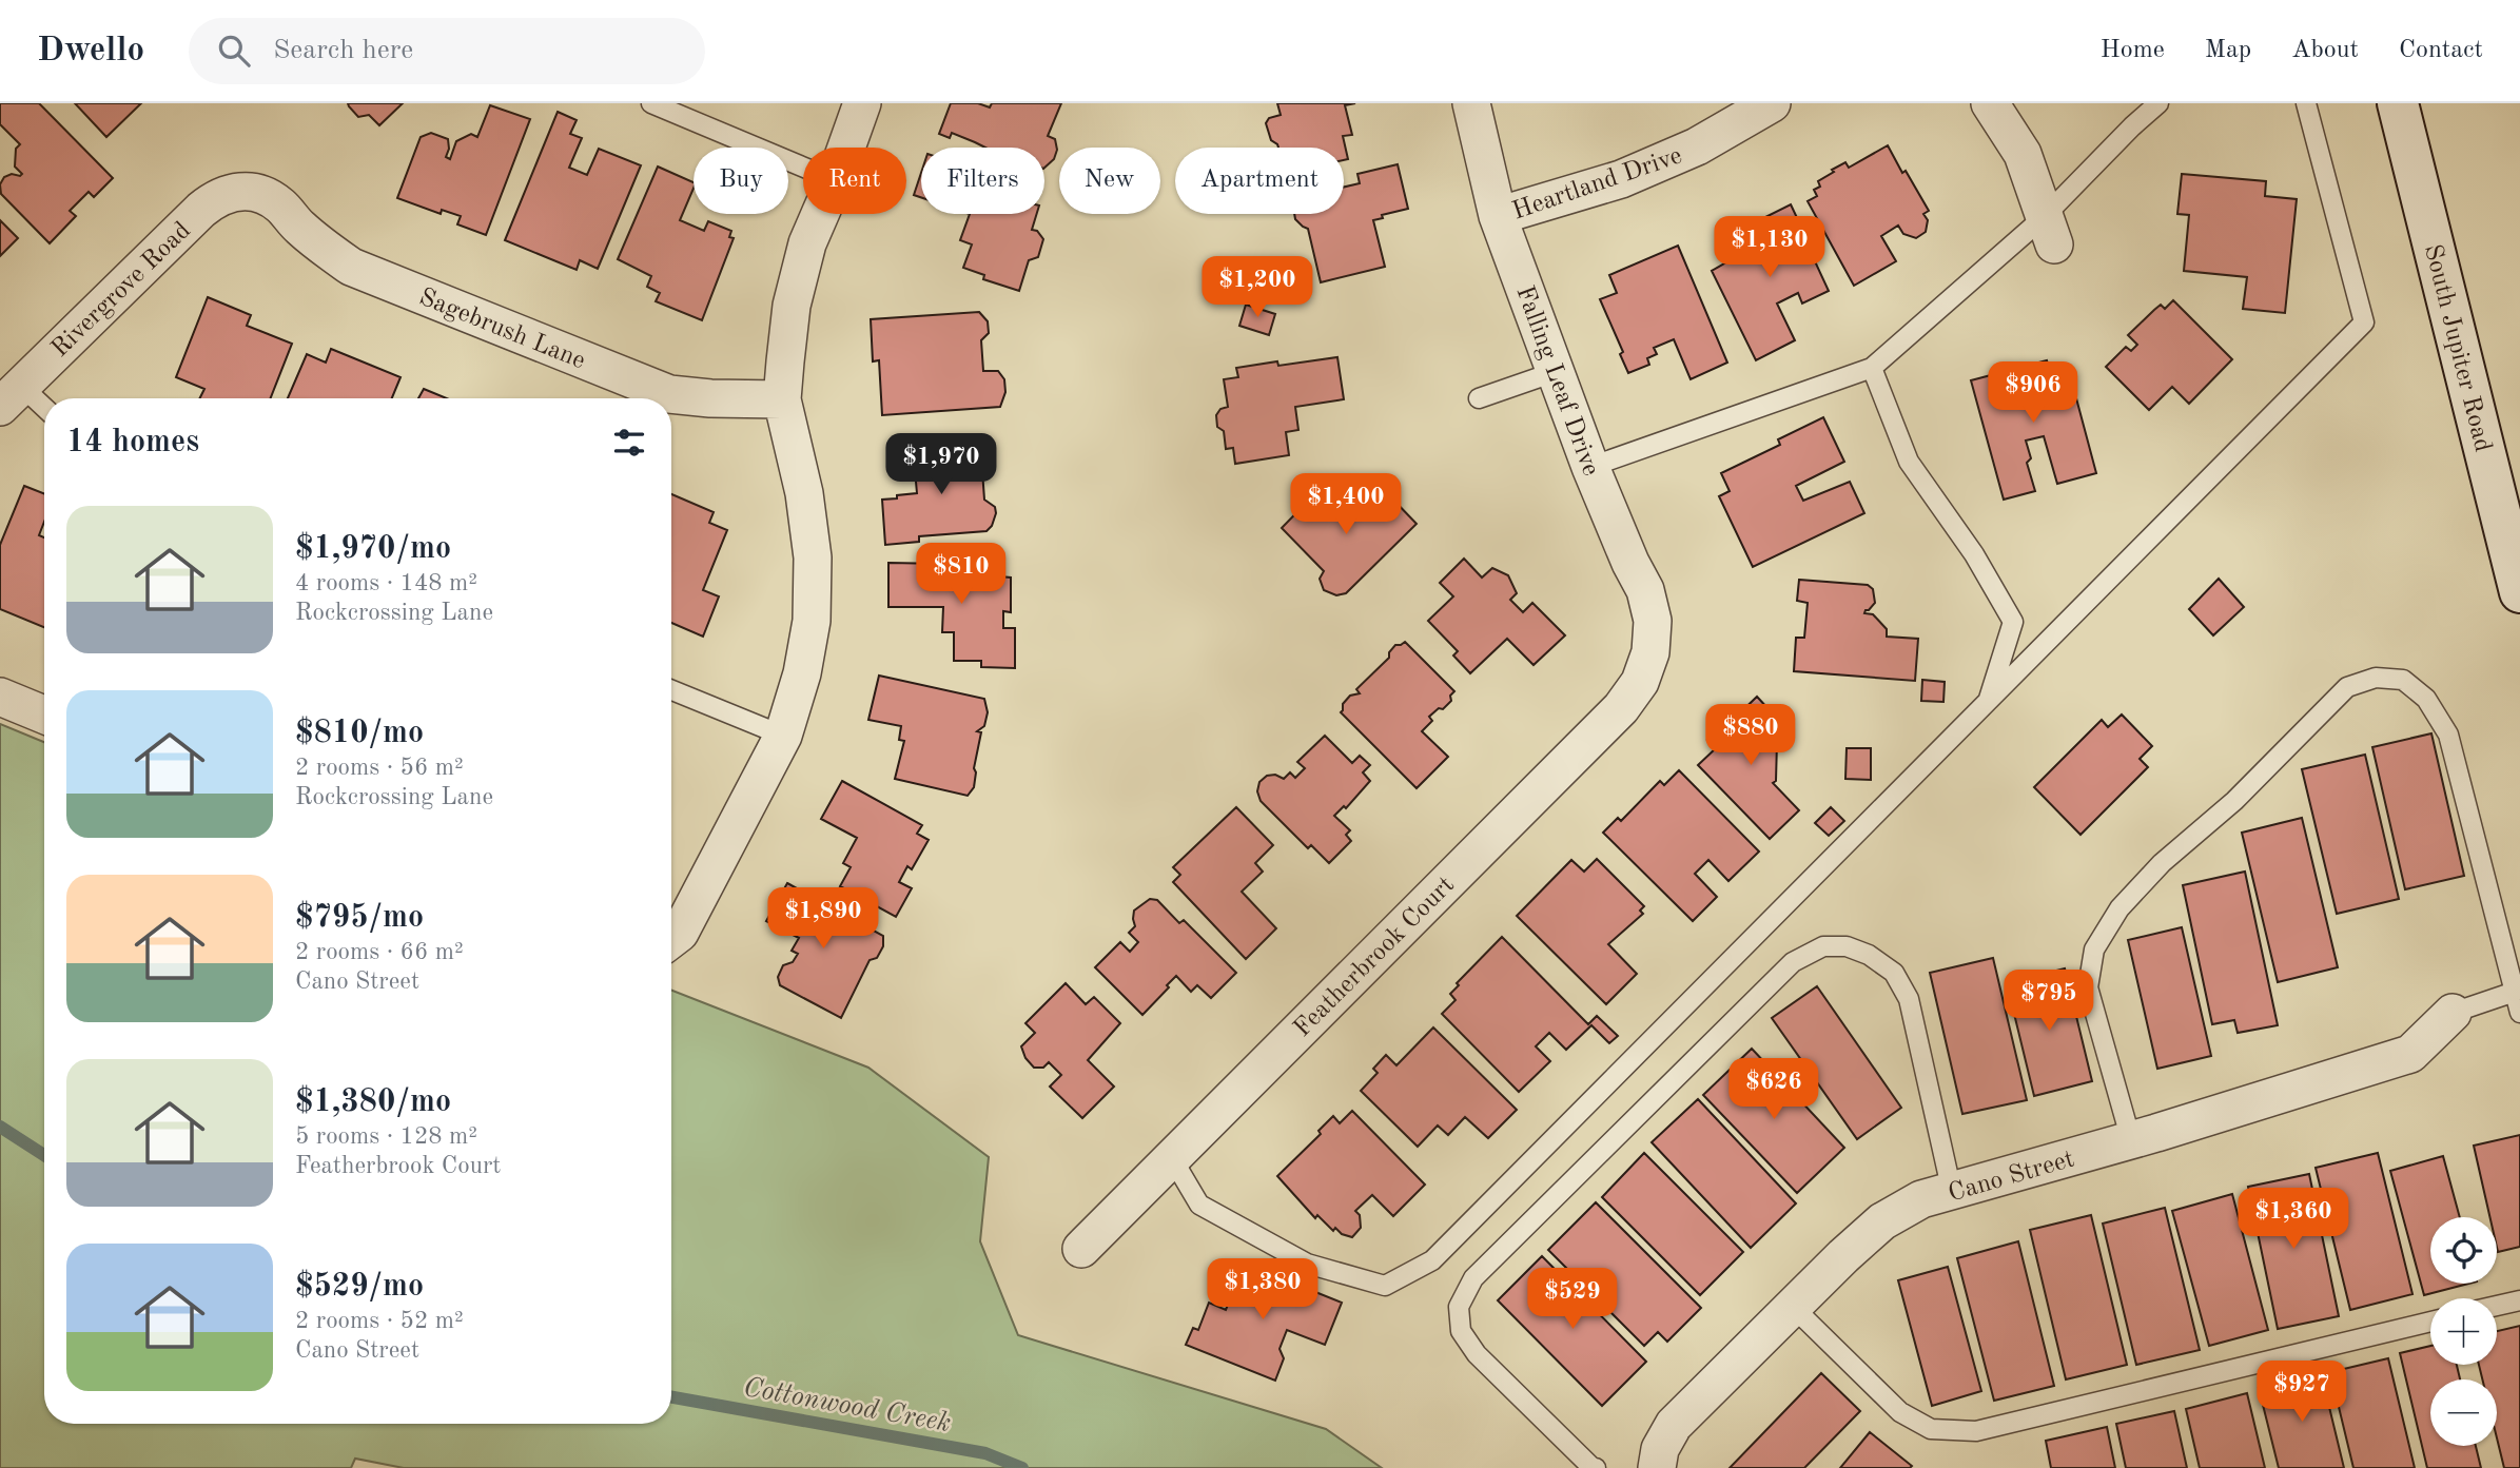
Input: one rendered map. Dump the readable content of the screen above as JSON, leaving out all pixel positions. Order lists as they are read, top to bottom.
{
  "streets": {
    "street": [
      "Heartland Drive",
      "Rivergrove Road",
      "Sagebrush Lane",
      "South Jupiter Road",
      "Falling Leaf Drive",
      "Featherbrook Court",
      "Cano Street"
    ]
  },
  "crossings": [
    ["Heartland Drive", "Falling Leaf Drive"],
    ["Rivergrove Road", "Sagebrush Lane"],
    ["Falling Leaf Drive", "Featherbrook Court"]
  ],
  "water": ["Cottonwood Creek"],
  "page": {
    "header": "Dwello",
    "search": "Search here",
    "nav": [
      "Home",
      "Map",
      "About",
      "Contact"
    ],
    "chip": [
      "Buy",
      "Rent",
      "Filters",
      "New",
      "Apartment"
    ],
    "price": [
      "$1,130",
      "$1,200",
      "$906",
      "$1,970",
      "$1,400",
      "$810",
      "$880",
      "$1,890",
      "$795",
      "$626",
      "$1,360",
      "$1,380",
      "$529",
      "$927"
    ],
    "heading": "14 homes",
    "list": [
      {
        "name": "$1,970/mo",
        "note": "4 rooms · 148 m² · Rockcrossing Lane"
      },
      {
        "name": "$810/mo",
        "note": "2 rooms · 56 m² · Rockcrossing Lane"
      },
      {
        "name": "$795/mo",
        "note": "2 rooms · 66 m² · Cano Street"
      },
      {
        "name": "$1,380/mo",
        "note": "5 rooms · 128 m² · Featherbrook Court"
      },
      {
        "name": "$529/mo",
        "note": "2 rooms · 52 m² · Cano Street"
      }
    ],
    "map_buttons": ["+", "−"]
  }
}
